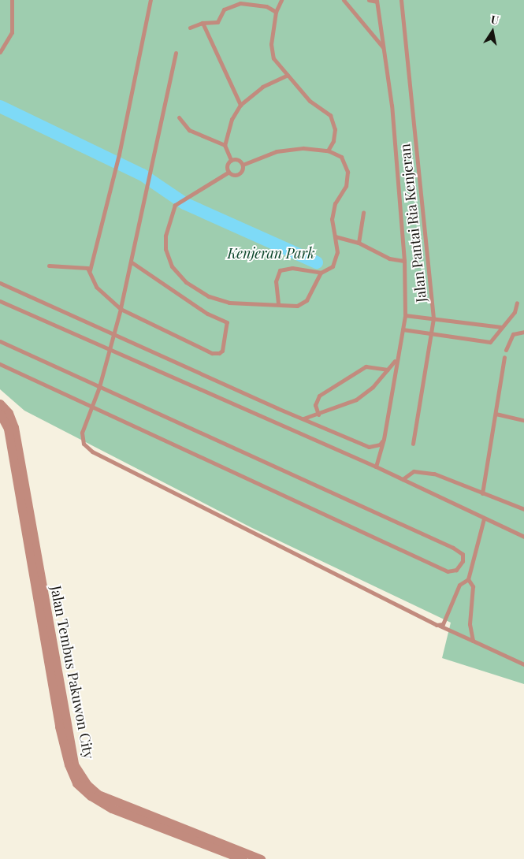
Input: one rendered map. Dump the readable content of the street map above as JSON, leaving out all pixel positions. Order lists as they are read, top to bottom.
{
  "streets": {
    "street": ["Jalan Tembus Pakuwon City"],
    "lane": ["Jalan Pantai Ria Kenjeran"]
  },
  "parks": ["Kenjeran Park"],
  "north": "top"
}
